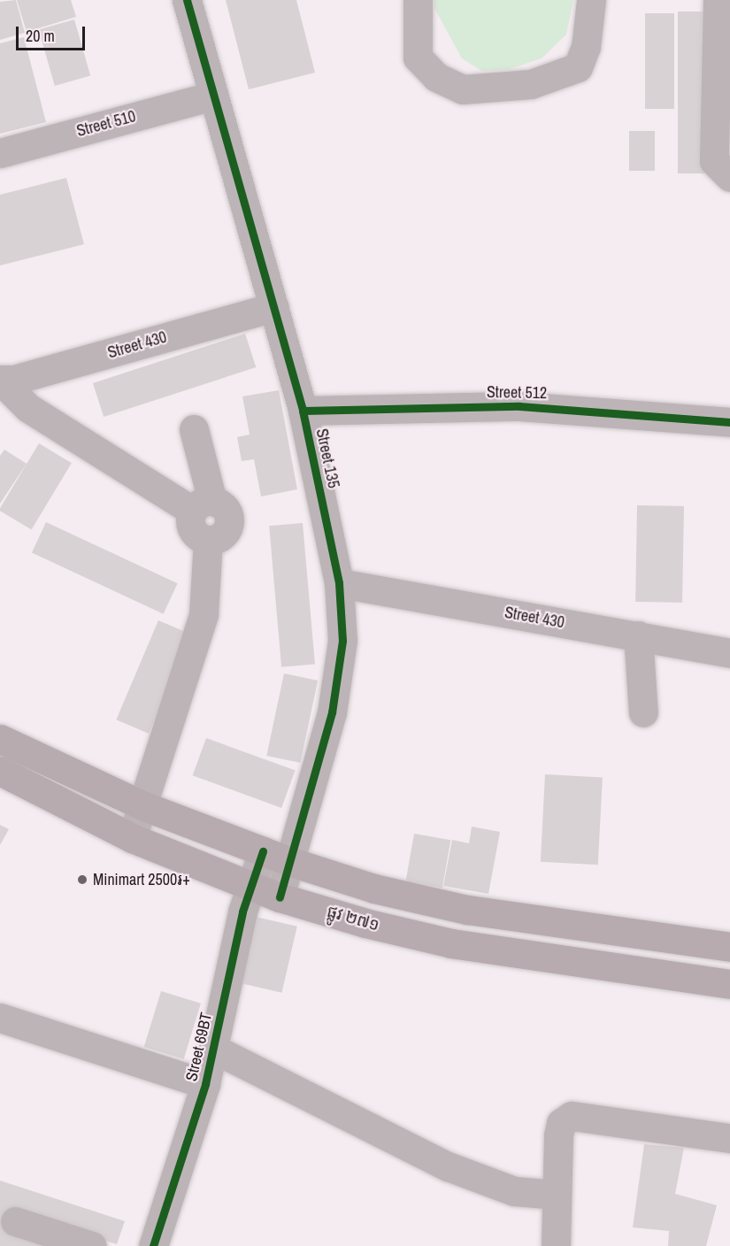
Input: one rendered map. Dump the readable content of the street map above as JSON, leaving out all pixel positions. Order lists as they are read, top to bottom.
{
  "streets": {
    "main road": ["ផ្លូវ ២៧១"],
    "street": [
      "Street 510",
      "Street 430",
      "Street 512",
      "Street 135",
      "Street 69BT"
    ]
  },
  "crossings": [
    ["Street 510", "Street 135"],
    ["Street 430", "Street 135"],
    ["Street 512", "Street 135"],
    ["Street 135", "ផ្លូវ ២៧១"],
    ["ផ្លូវ ២៧១", "Street 69BT"]
  ],
  "places": ["Minimart 2500៛+"],
  "scale_bar": "20 m"
}
